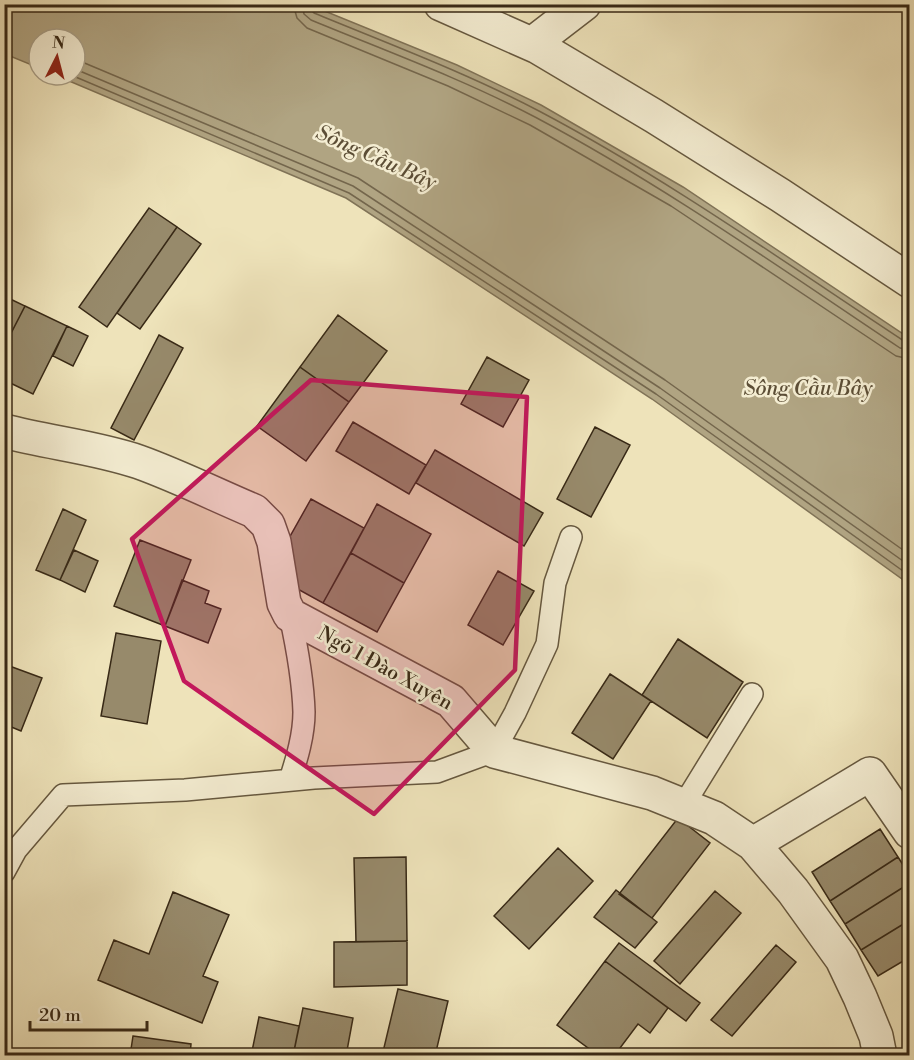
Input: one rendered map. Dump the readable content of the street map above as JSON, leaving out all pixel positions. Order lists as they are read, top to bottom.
{
  "streets": {
    "street": ["Ngõ 1 Đào Xuyên"]
  },
  "water": ["Sông Cầu Bây"],
  "scale_bar": "20 m",
  "north": "top"
}
